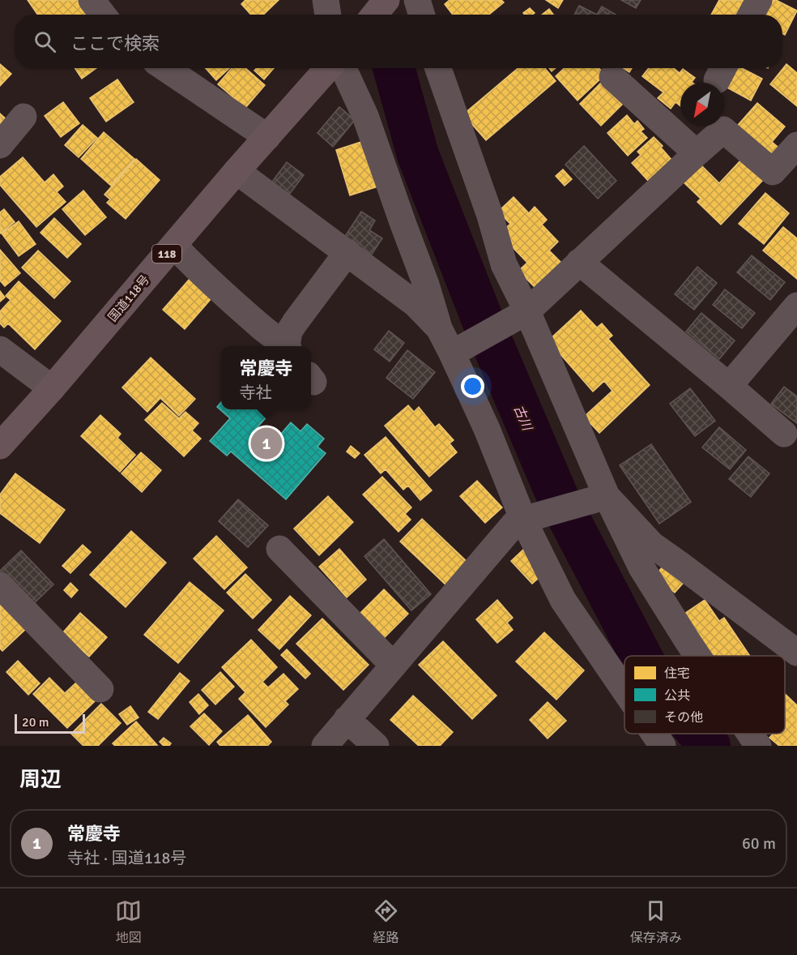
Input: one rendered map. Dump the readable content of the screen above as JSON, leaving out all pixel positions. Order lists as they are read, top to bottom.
{
  "streets": {
    "highway": ["118", "国道118号"]
  },
  "water": ["古川"],
  "legend": ["住宅", "公共", "その他"],
  "scale_bar": "20 m",
  "north": "bottom left",
  "page": {
    "search": "ここで検索",
    "popup": ["常慶寺", "寺社"],
    "pins": "1",
    "scale": "20 m",
    "heading": "周辺",
    "list": [
      {
        "mark": "1",
        "name": "常慶寺",
        "note": "寺社 · 国道118号",
        "value": "60 m"
      }
    ],
    "nav": ["地図", "経路", "保存済み"]
  }
}
